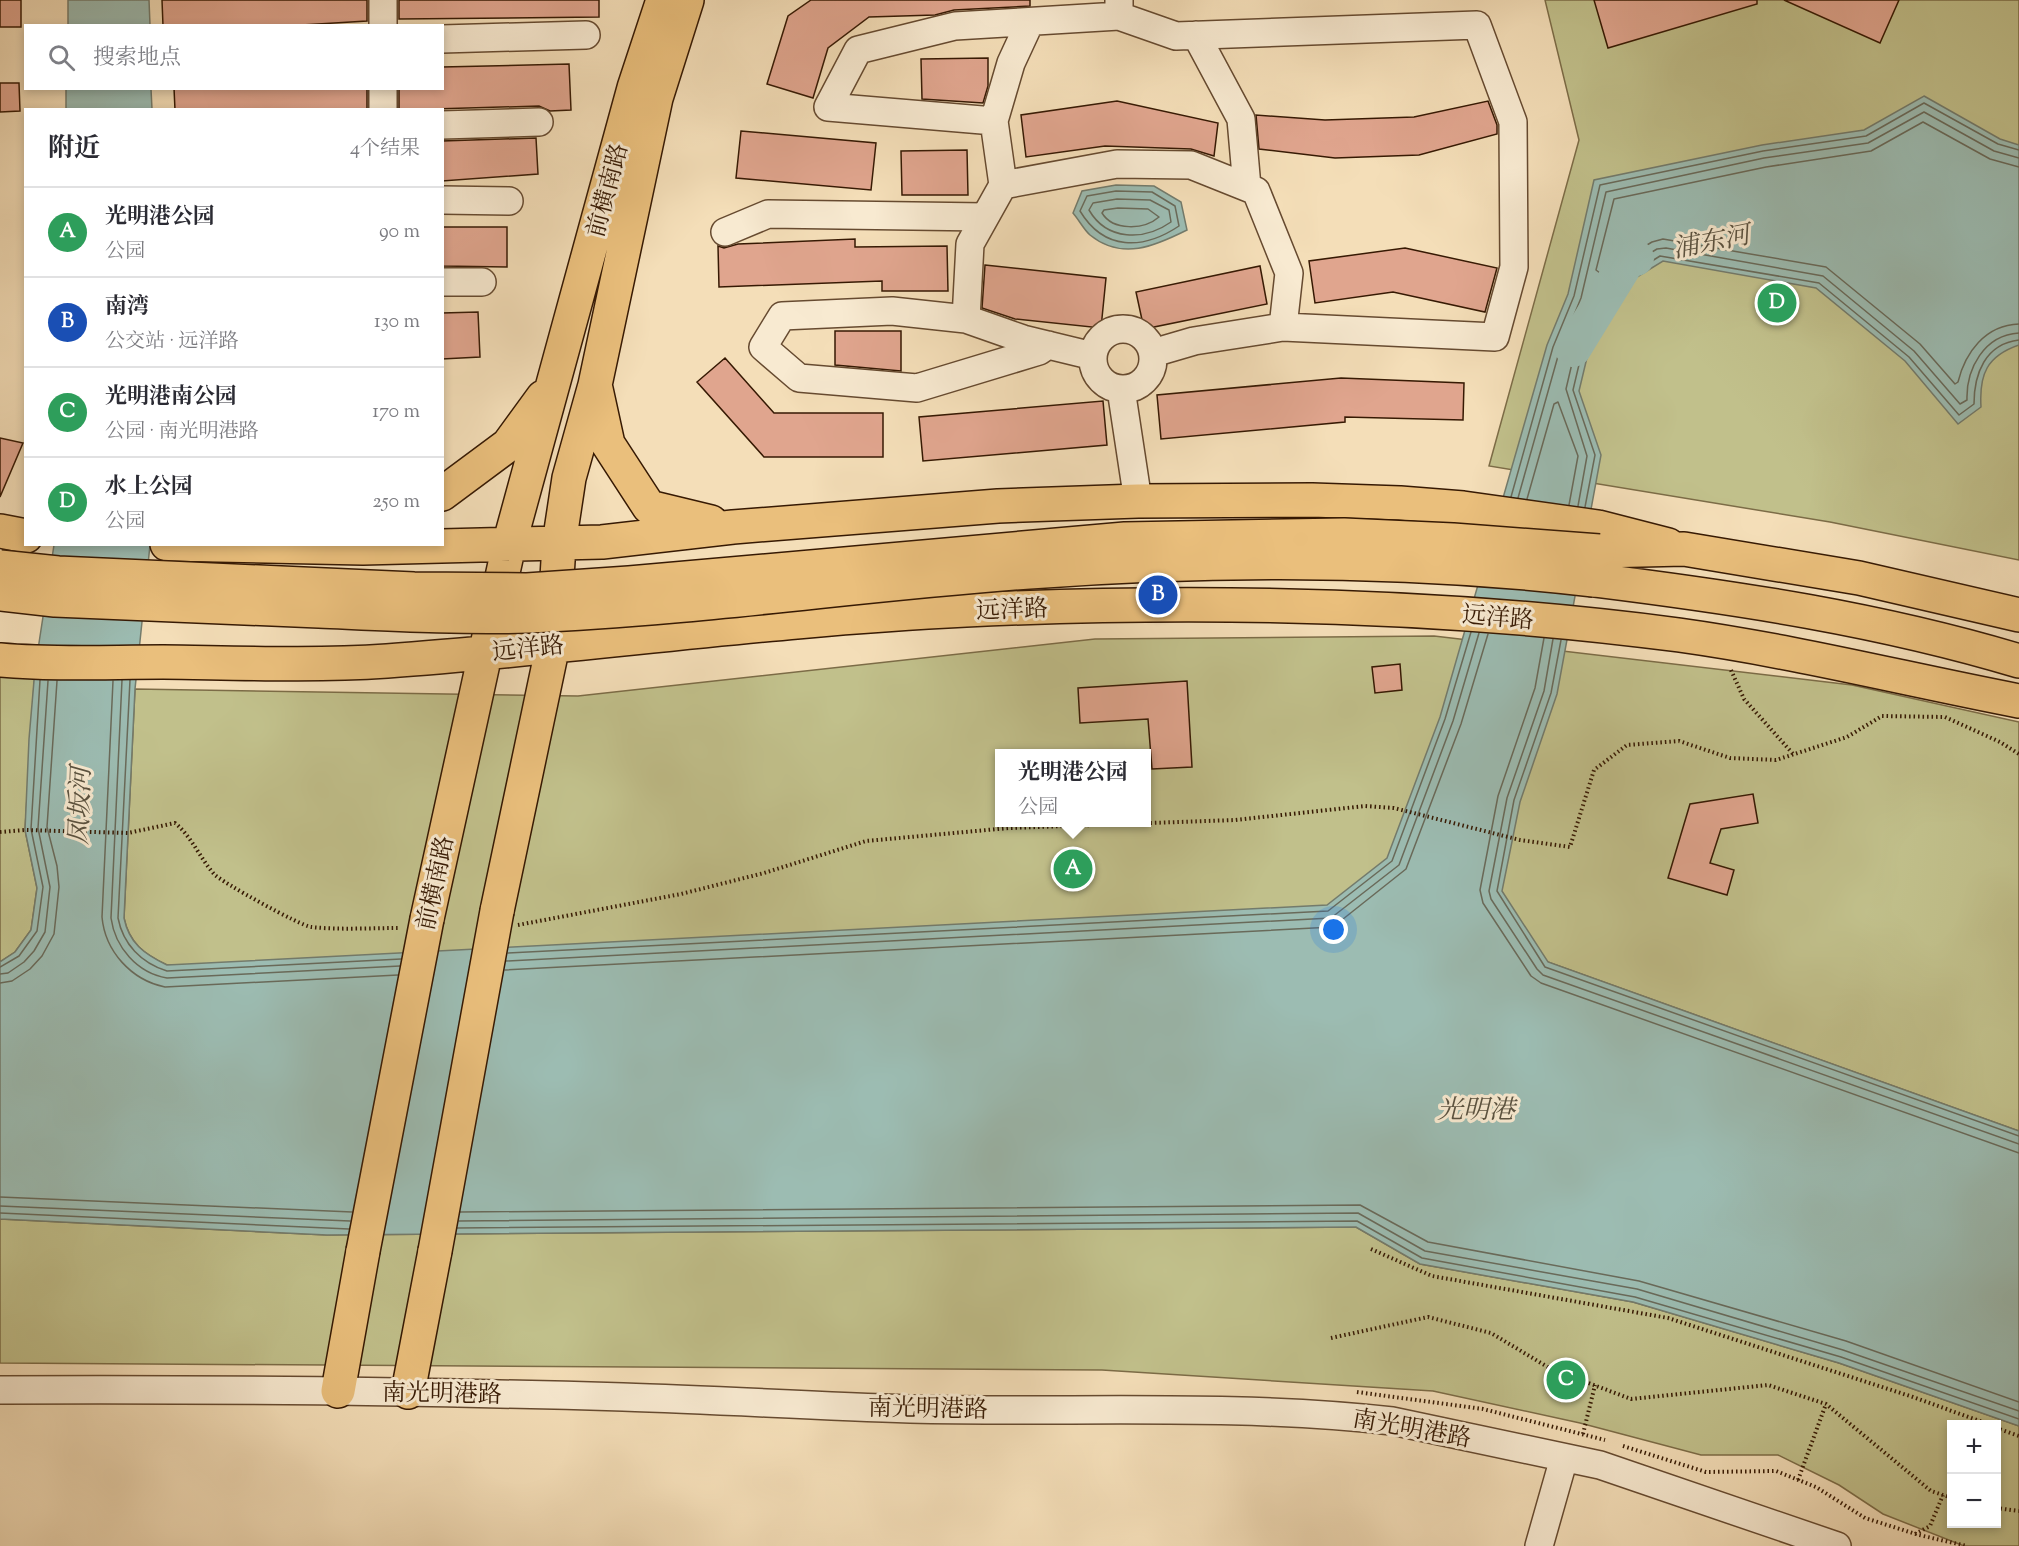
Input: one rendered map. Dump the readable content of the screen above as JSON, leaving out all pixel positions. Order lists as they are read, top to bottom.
{
  "streets": {
    "main road": ["前横南路", "远洋路"],
    "street": ["南光明港路"]
  },
  "crossings": [
    ["前横南路", "远洋路"],
    ["前横南路", "南光明港路"]
  ],
  "water": ["浦东河", "凤坂河", "光明港"],
  "page": {
    "search": "搜索地点",
    "heading": ["附近", "4个结果"],
    "list": [
      {
        "mark": "A",
        "name": "光明港公园",
        "note": "公园",
        "value": "90 m"
      },
      {
        "mark": "B",
        "name": "南湾",
        "note": "公交站 · 远洋路",
        "value": "130 m"
      },
      {
        "mark": "C",
        "name": "光明港南公园",
        "note": "公园 · 南光明港路",
        "value": "170 m"
      },
      {
        "mark": "D",
        "name": "水上公园",
        "note": "公园",
        "value": "250 m"
      }
    ],
    "pins": [
      "D",
      "B",
      "A",
      "C"
    ],
    "popup": ["光明港公园", "公园"],
    "map_buttons": ["+", "−"]
  }
}
